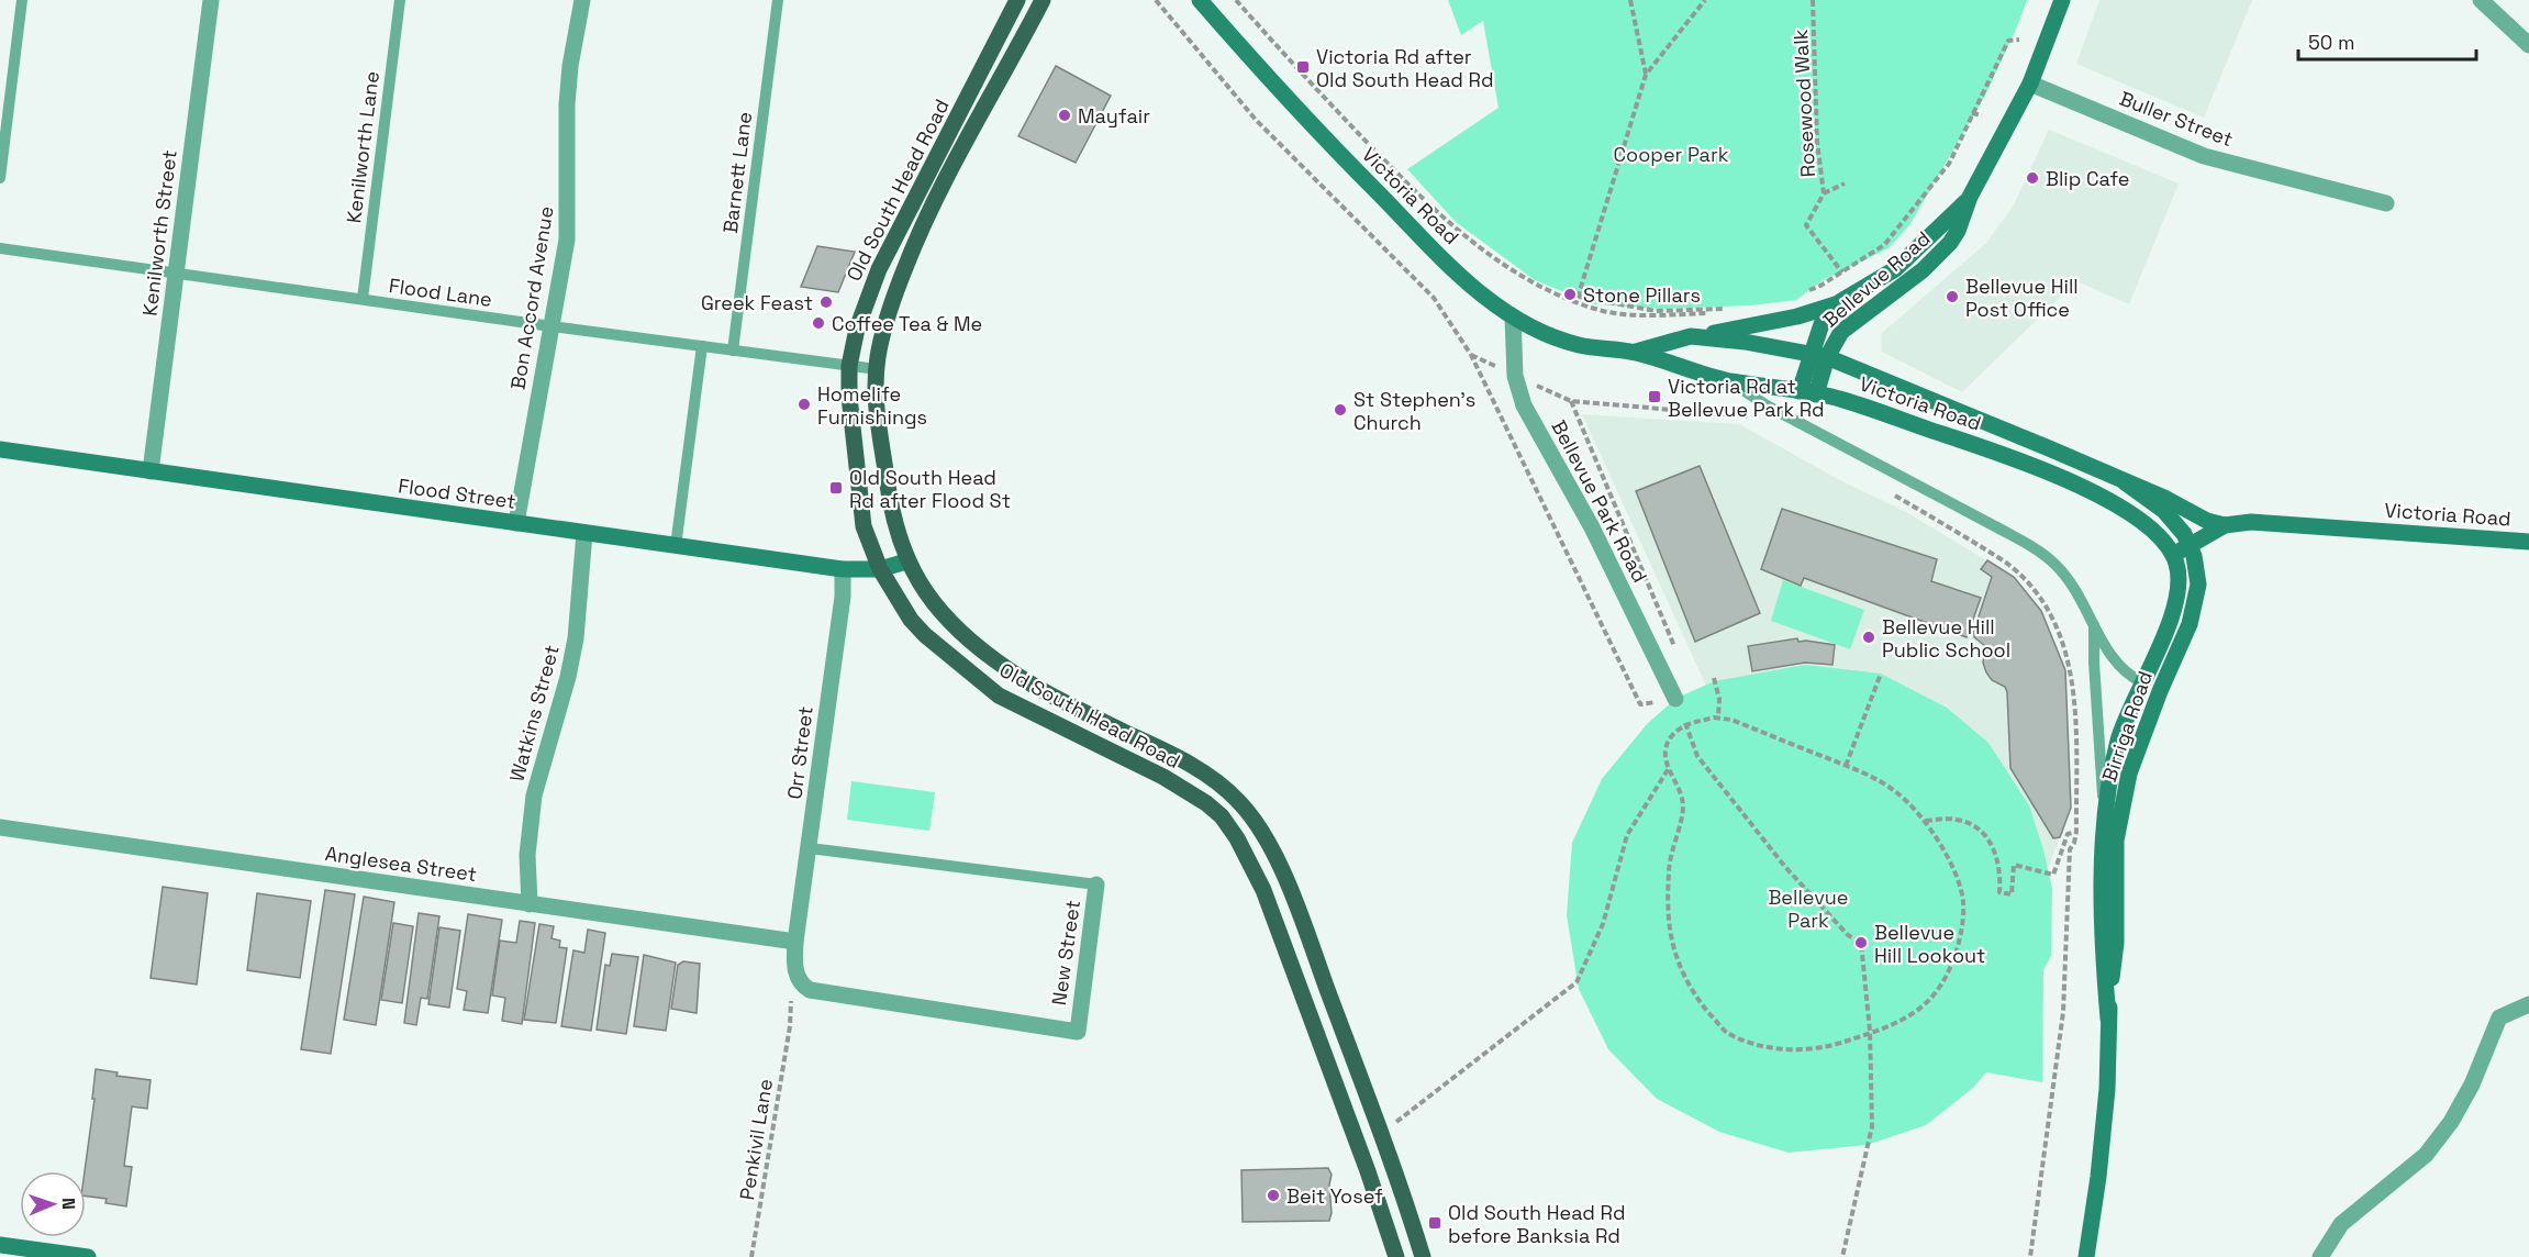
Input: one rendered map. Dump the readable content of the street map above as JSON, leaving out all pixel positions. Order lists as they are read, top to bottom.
{
  "streets": {
    "main road": ["Old South Head Road"],
    "street": [
      "Buller Street",
      "Victoria Road",
      "Kenilworth Street",
      "Bellevue Road",
      "Bon Accord Avenue",
      "Flood Street",
      "Bellevue Park Road",
      "Watkins Street",
      "Birriga Road",
      "Orr Street",
      "Anglesea Street",
      "New Street"
    ],
    "lane": ["Kenilworth Lane", "Barnett Lane", "Flood Lane"],
    "path": ["Rosewood Walk", "Penkivil Lane"]
  },
  "crossings": [
    ["Buller Street", "Bellevue Road"],
    ["Kenilworth Lane", "Flood Lane"],
    ["Barnett Lane", "Flood Lane"],
    ["Old South Head Road", "Flood Lane"],
    ["Old South Head Road", "Flood Street"],
    ["Victoria Road", "Bellevue Road"],
    ["Victoria Road", "Bellevue Park Road"],
    ["Victoria Road", "Birriga Road"],
    ["Kenilworth Street", "Flood Lane"],
    ["Kenilworth Street", "Flood Street"],
    ["Flood Lane", "Bon Accord Avenue"],
    ["Bon Accord Avenue", "Flood Street"],
    ["Flood Street", "Watkins Street"],
    ["Flood Street", "Orr Street"],
    ["Watkins Street", "Anglesea Street"],
    ["Orr Street", "Anglesea Street"],
    ["Orr Street", "New Street"],
    ["Anglesea Street", "New Street"]
  ],
  "parks": ["Cooper Park", "Bellevue Park"],
  "places": {
    "transit": [
      "Victoria Rd after Old South Head Rd",
      "Victoria Rd at Bellevue Park Rd",
      "Old South Head Rd after Flood St",
      "Old South Head Rd before Banksia Rd"
    ],
    "other": [
      "Mayfair",
      "Blip Cafe",
      "Stone Pillars",
      "Bellevue Hill Post Office",
      "Greek Feast",
      "Coffee Tea & Me",
      "Homelife Furnishings",
      "St Stephen's Church",
      "Bellevue Hill Public School",
      "Bellevue Hill Lookout",
      "Beit Yosef"
    ]
  },
  "scale_bar": "50 m",
  "north": "right"
}
